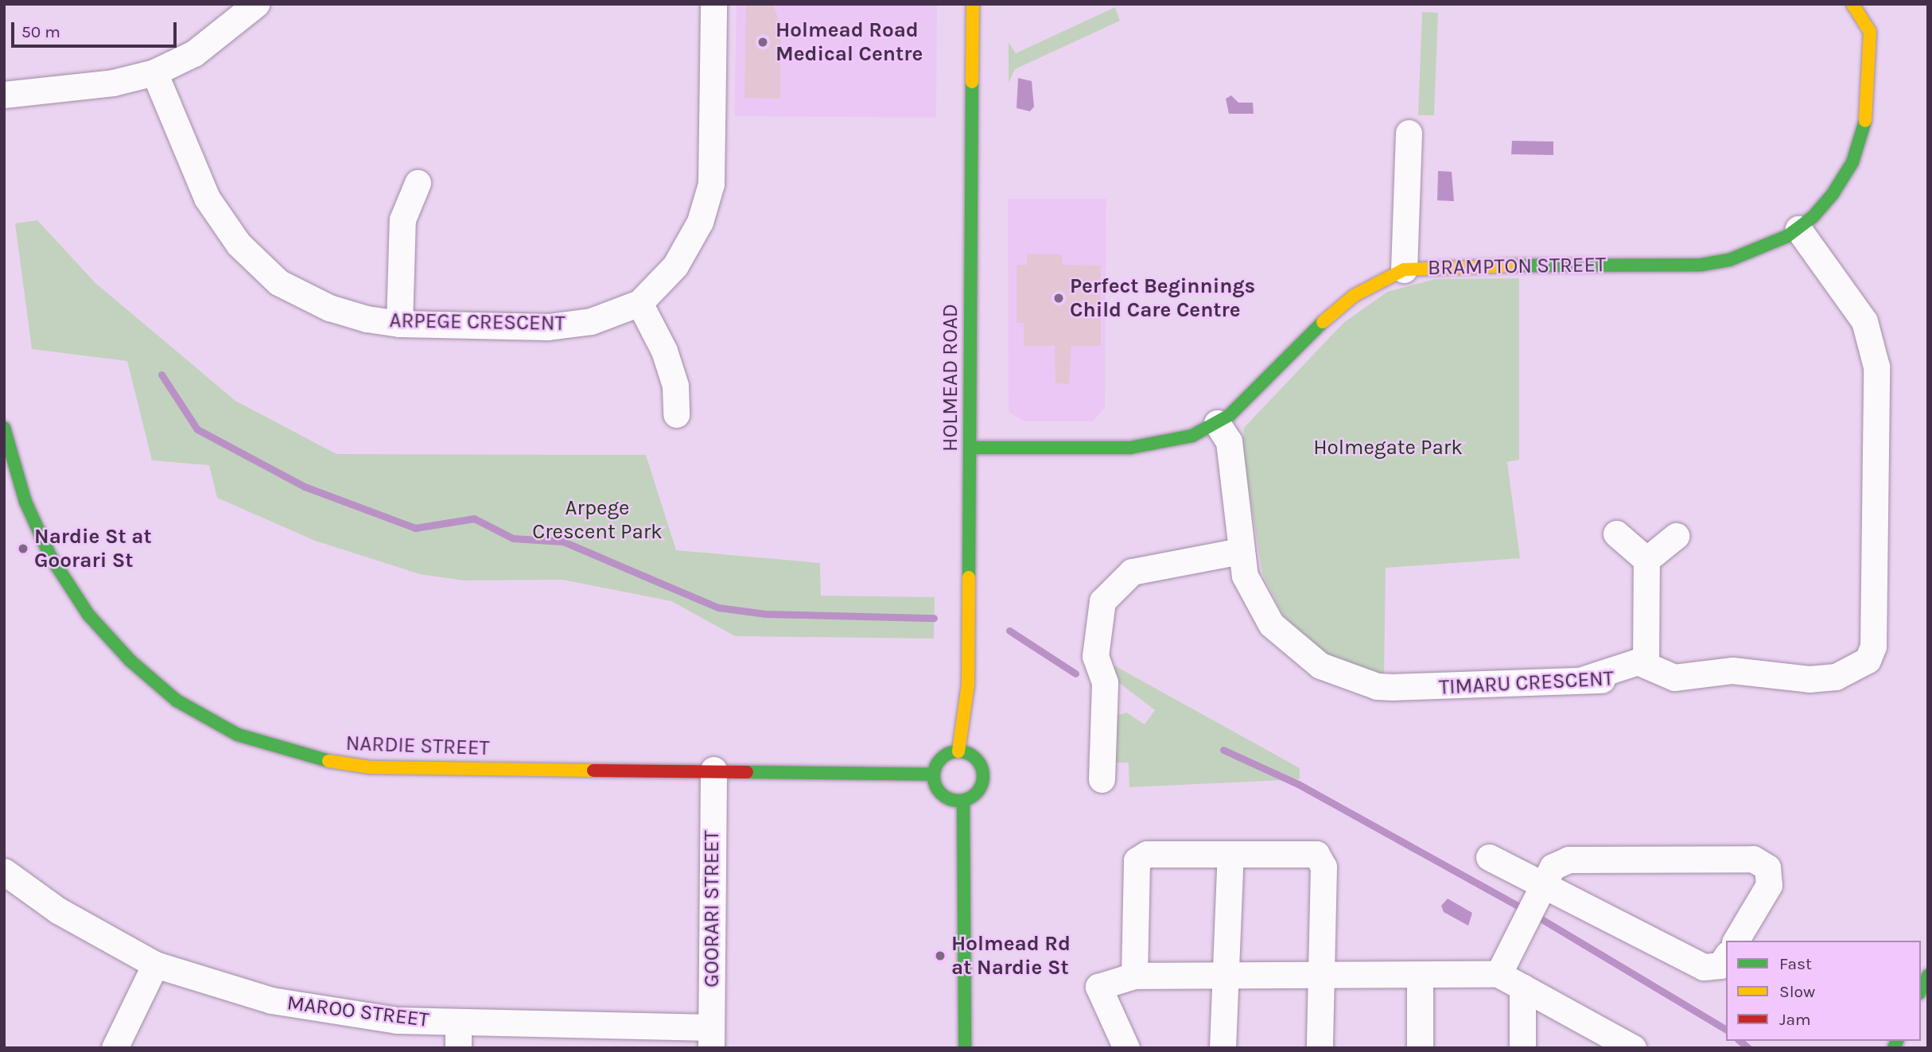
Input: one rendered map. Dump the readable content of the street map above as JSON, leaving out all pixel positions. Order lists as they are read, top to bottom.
{
  "streets": {
    "main road": ["BRAMPTON STREET", "HOLMEAD ROAD", "NARDIE STREET"],
    "street": [
      "ARPEGE CRESCENT",
      "TIMARU CRESCENT",
      "GOORARI STREET",
      "MAROO STREET"
    ]
  },
  "crossings": [
    ["BRAMPTON STREET", "HOLMEAD ROAD"],
    ["BRAMPTON STREET", "TIMARU CRESCENT"],
    ["HOLMEAD ROAD", "NARDIE STREET"],
    ["NARDIE STREET", "GOORARI STREET"],
    ["GOORARI STREET", "MAROO STREET"]
  ],
  "parks": ["Holmegate Park", "Arpege Crescent Park"],
  "places": [
    "Holmead Road Medical Centre",
    "Perfect Beginnings Child Care Centre",
    "Nardie St at Goorari St",
    "Holmead Rd at Nardie St"
  ],
  "legend": ["Fast", "Slow", "Jam"],
  "scale_bar": "50 m"
}
